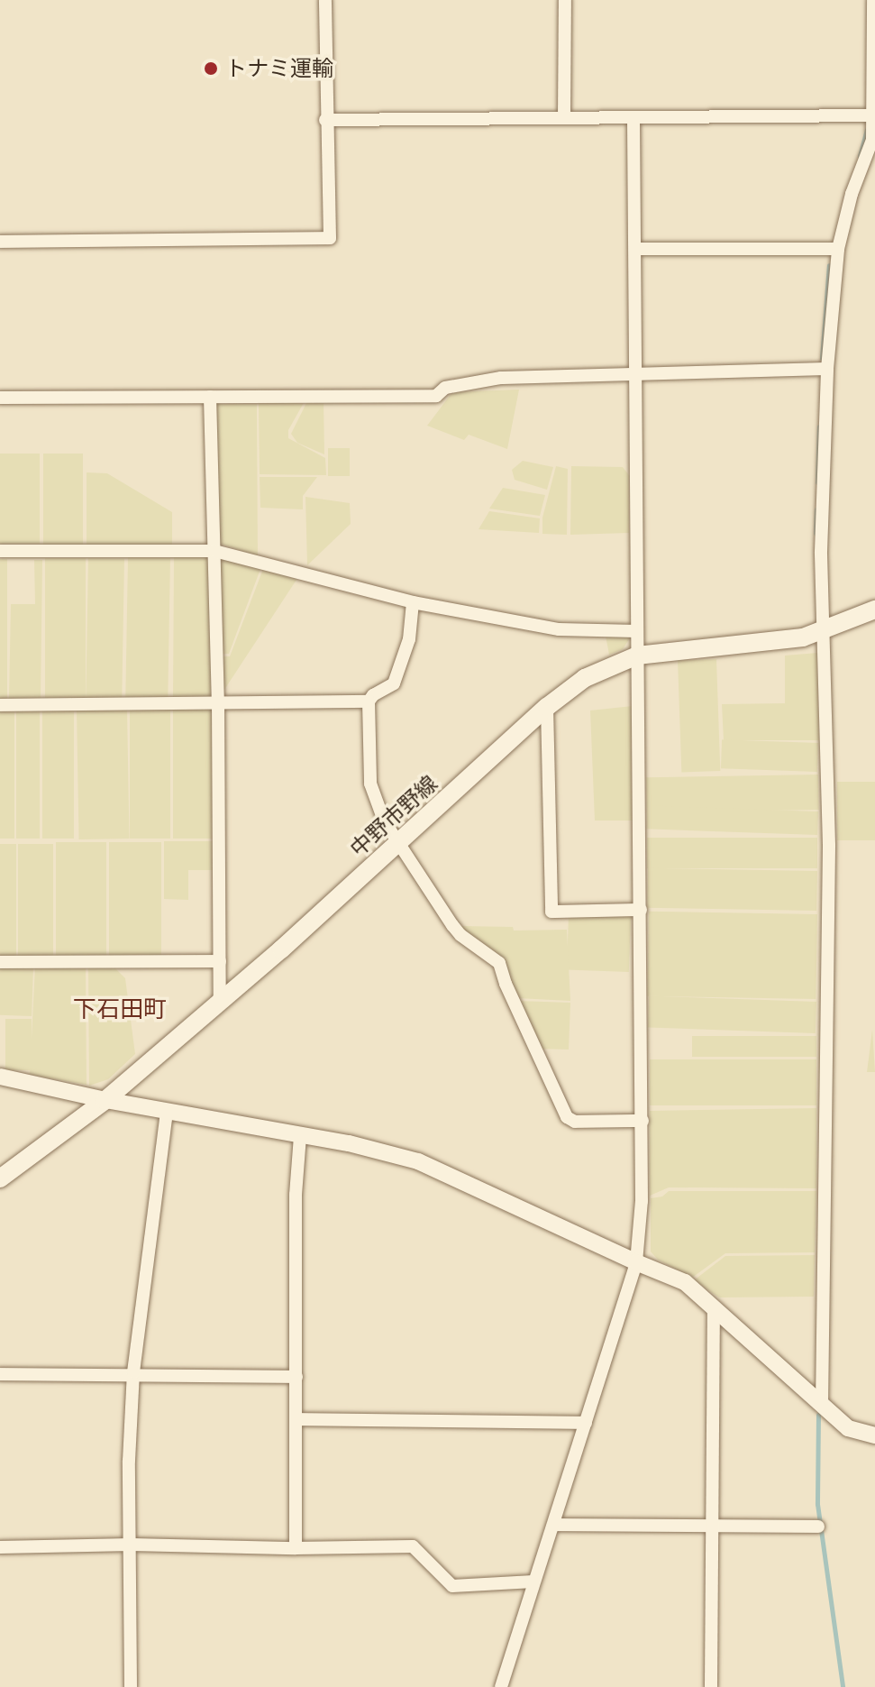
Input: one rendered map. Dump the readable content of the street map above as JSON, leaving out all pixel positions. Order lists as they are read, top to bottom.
{
  "streets": {
    "main road": ["中野市野線"]
  },
  "districts": ["下石田町"],
  "places": ["トナミ運輸"]
}
